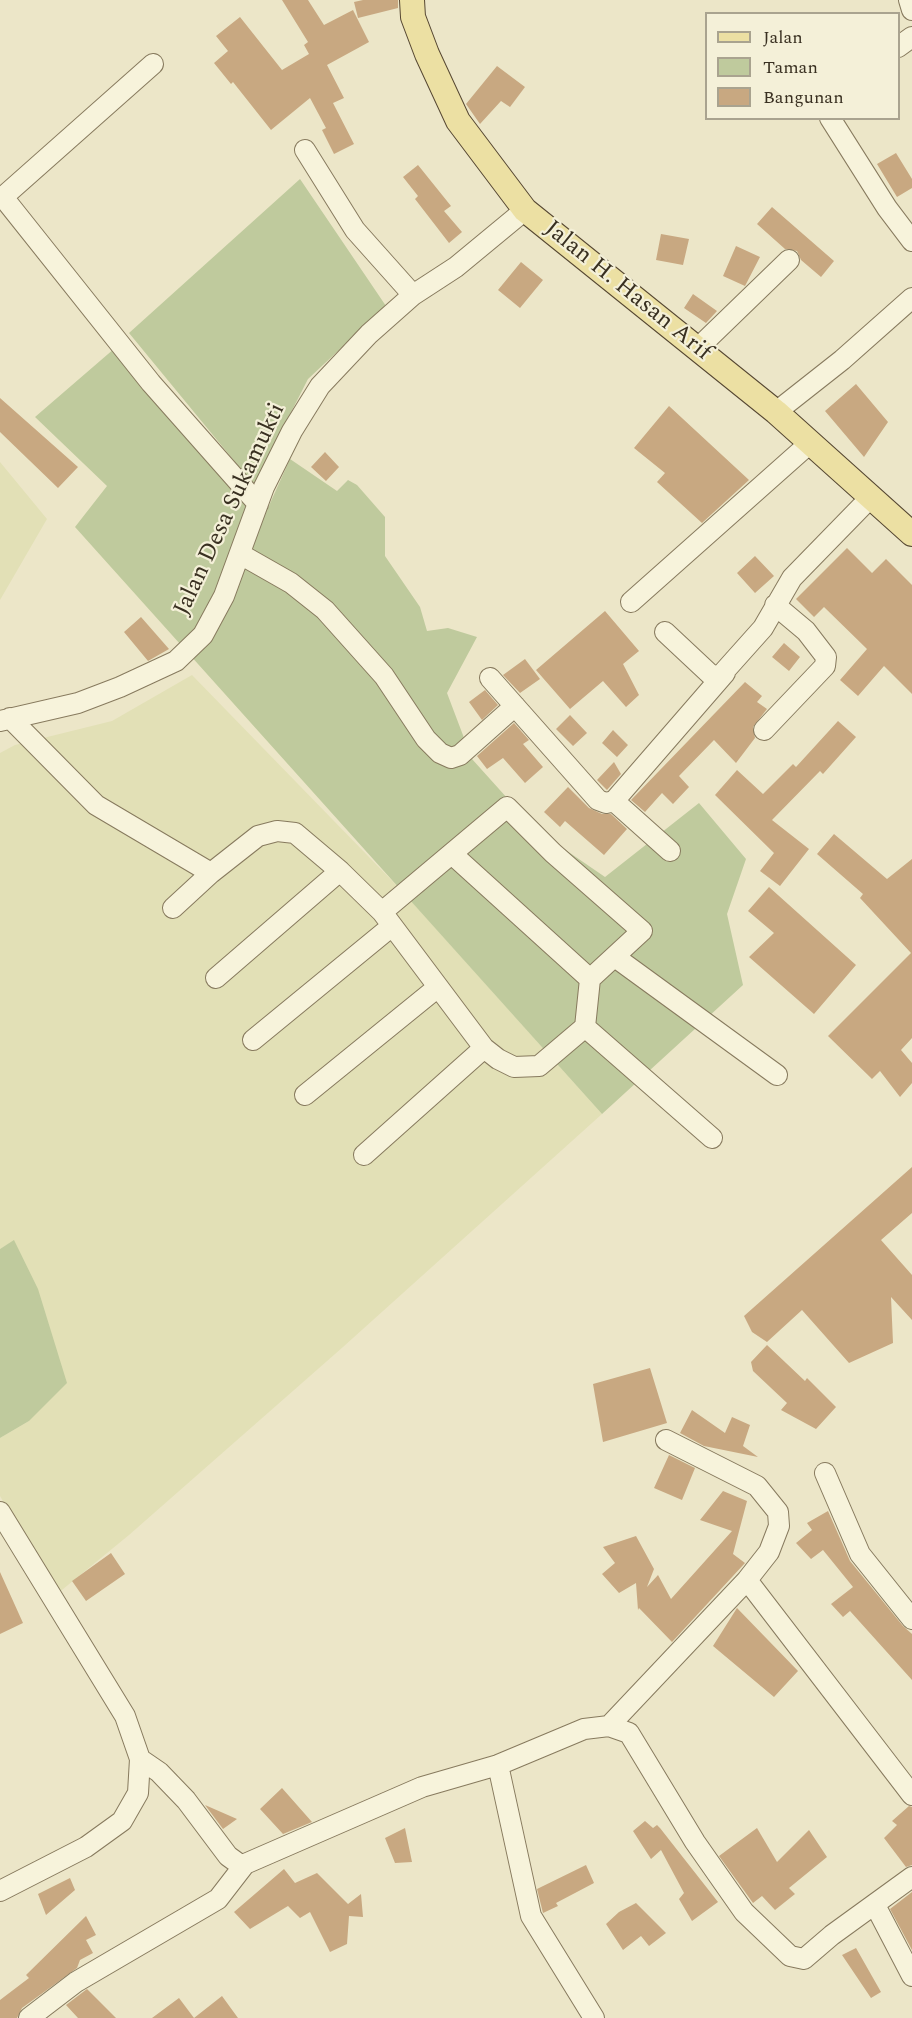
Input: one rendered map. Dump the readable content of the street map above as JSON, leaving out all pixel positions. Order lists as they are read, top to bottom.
{
  "streets": {
    "main road": ["Jalan H. Hasan Arif"],
    "street": ["Jalan Desa Sukamukti"]
  },
  "crossings": [
    ["Jalan H. Hasan Arif", "Jalan Desa Sukamukti"]
  ],
  "legend": ["Jalan", "Taman", "Bangunan"]
}
